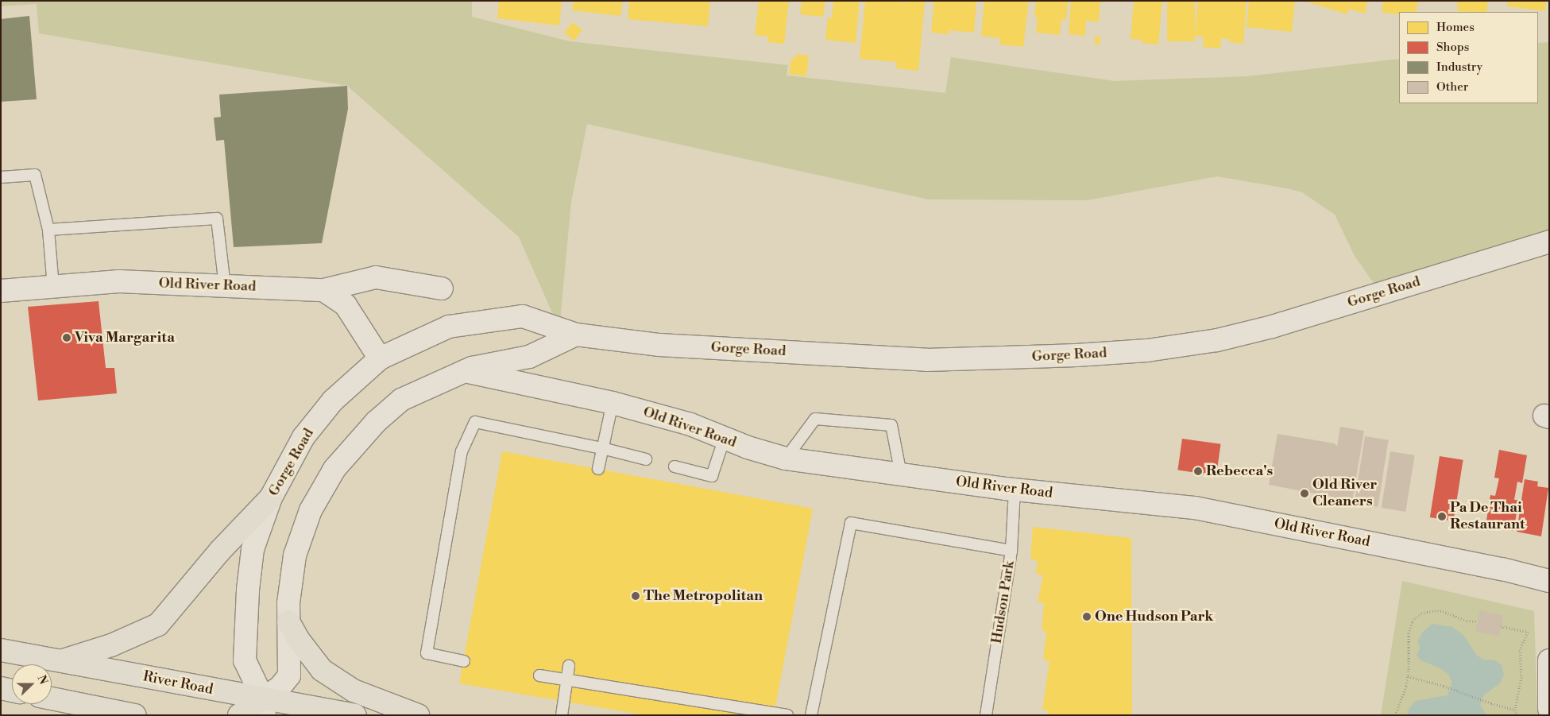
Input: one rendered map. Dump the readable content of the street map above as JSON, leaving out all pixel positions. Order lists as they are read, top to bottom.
{
  "streets": {
    "main road": ["Old River Road", "Gorge Road", "River Road"],
    "lane": ["Hudson Park"]
  },
  "crossings": [
    ["Old River Road", "Hudson Park"],
    ["Gorge Road", "River Road"]
  ],
  "places": [
    "Viva Margarita",
    "Rebecca's",
    "Old River Cleaners",
    "Pa De Thai Restaurant",
    "The Metropolitan",
    "One Hudson Park"
  ],
  "legend": [
    "Homes",
    "Shops",
    "Industry",
    "Other"
  ],
  "north": "right"
}
